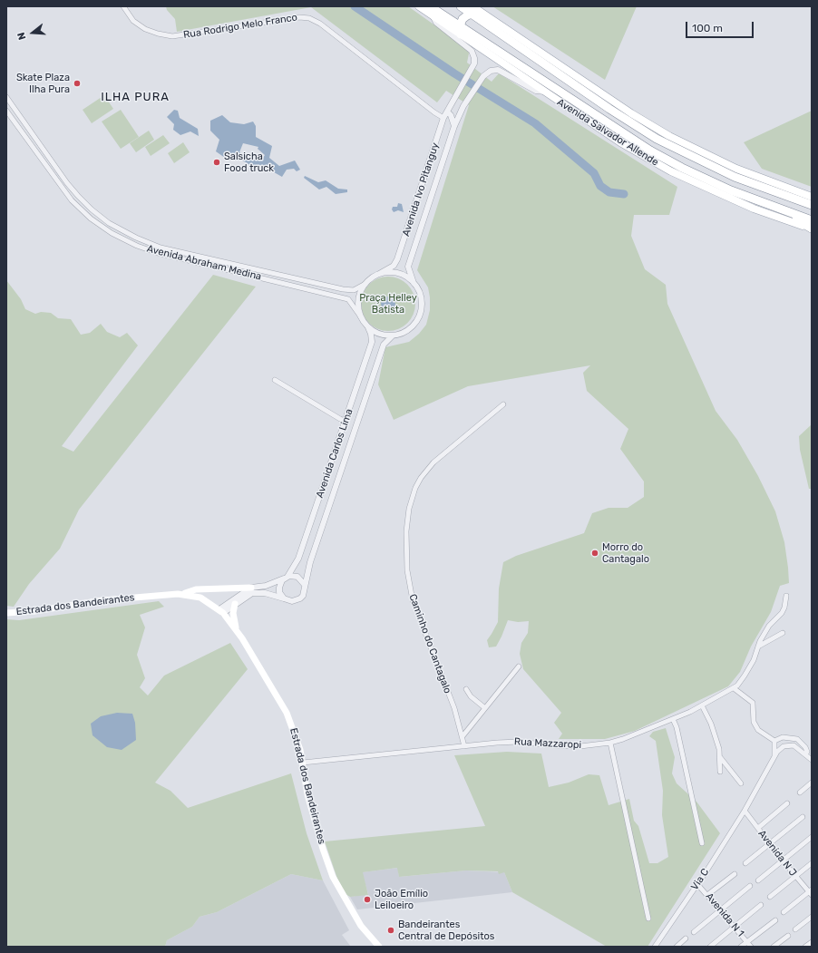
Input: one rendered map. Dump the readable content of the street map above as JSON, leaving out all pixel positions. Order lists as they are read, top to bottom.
{
  "streets": {
    "highway": ["Avenida Salvador Allende"],
    "main road": ["Estrada dos Bandeirantes"],
    "street": [
      "Rua Rodrigo Melo Franco",
      "Avenida Ivo Pitanguy",
      "Avenida Abraham Medina",
      "Avenida Carlos Lima",
      "Caminho do Cantagalo",
      "Rua Mazzaropi",
      "Avenida N J",
      "Via C",
      "Avenida N 1"
    ]
  },
  "crossings": [
    ["Rua Rodrigo Melo Franco", "Avenida Ivo Pitanguy"],
    ["Avenida Salvador Allende", "Avenida Ivo Pitanguy"],
    ["Avenida Ivo Pitanguy", "Avenida Abraham Medina"],
    ["Avenida Ivo Pitanguy", "Avenida Carlos Lima"],
    ["Avenida Abraham Medina", "Avenida Carlos Lima"],
    ["Avenida Carlos Lima", "Estrada dos Bandeirantes"],
    ["Estrada dos Bandeirantes", "Rua Mazzaropi"],
    ["Caminho do Cantagalo", "Rua Mazzaropi"],
    ["Avenida N J", "Via C"],
    ["Via C", "Avenida N 1"]
  ],
  "districts": ["ILHA PURA"],
  "parks": ["Praça Helley Batista"],
  "places": [
    "Skate Plaza Ilha Pura",
    "Salsicha Food truck",
    "Morro do Cantagalo",
    "João Emílio Leiloeiro",
    "Bandeirantes Central de Depósitos"
  ],
  "scale_bar": "100 m",
  "north": "left"
}
